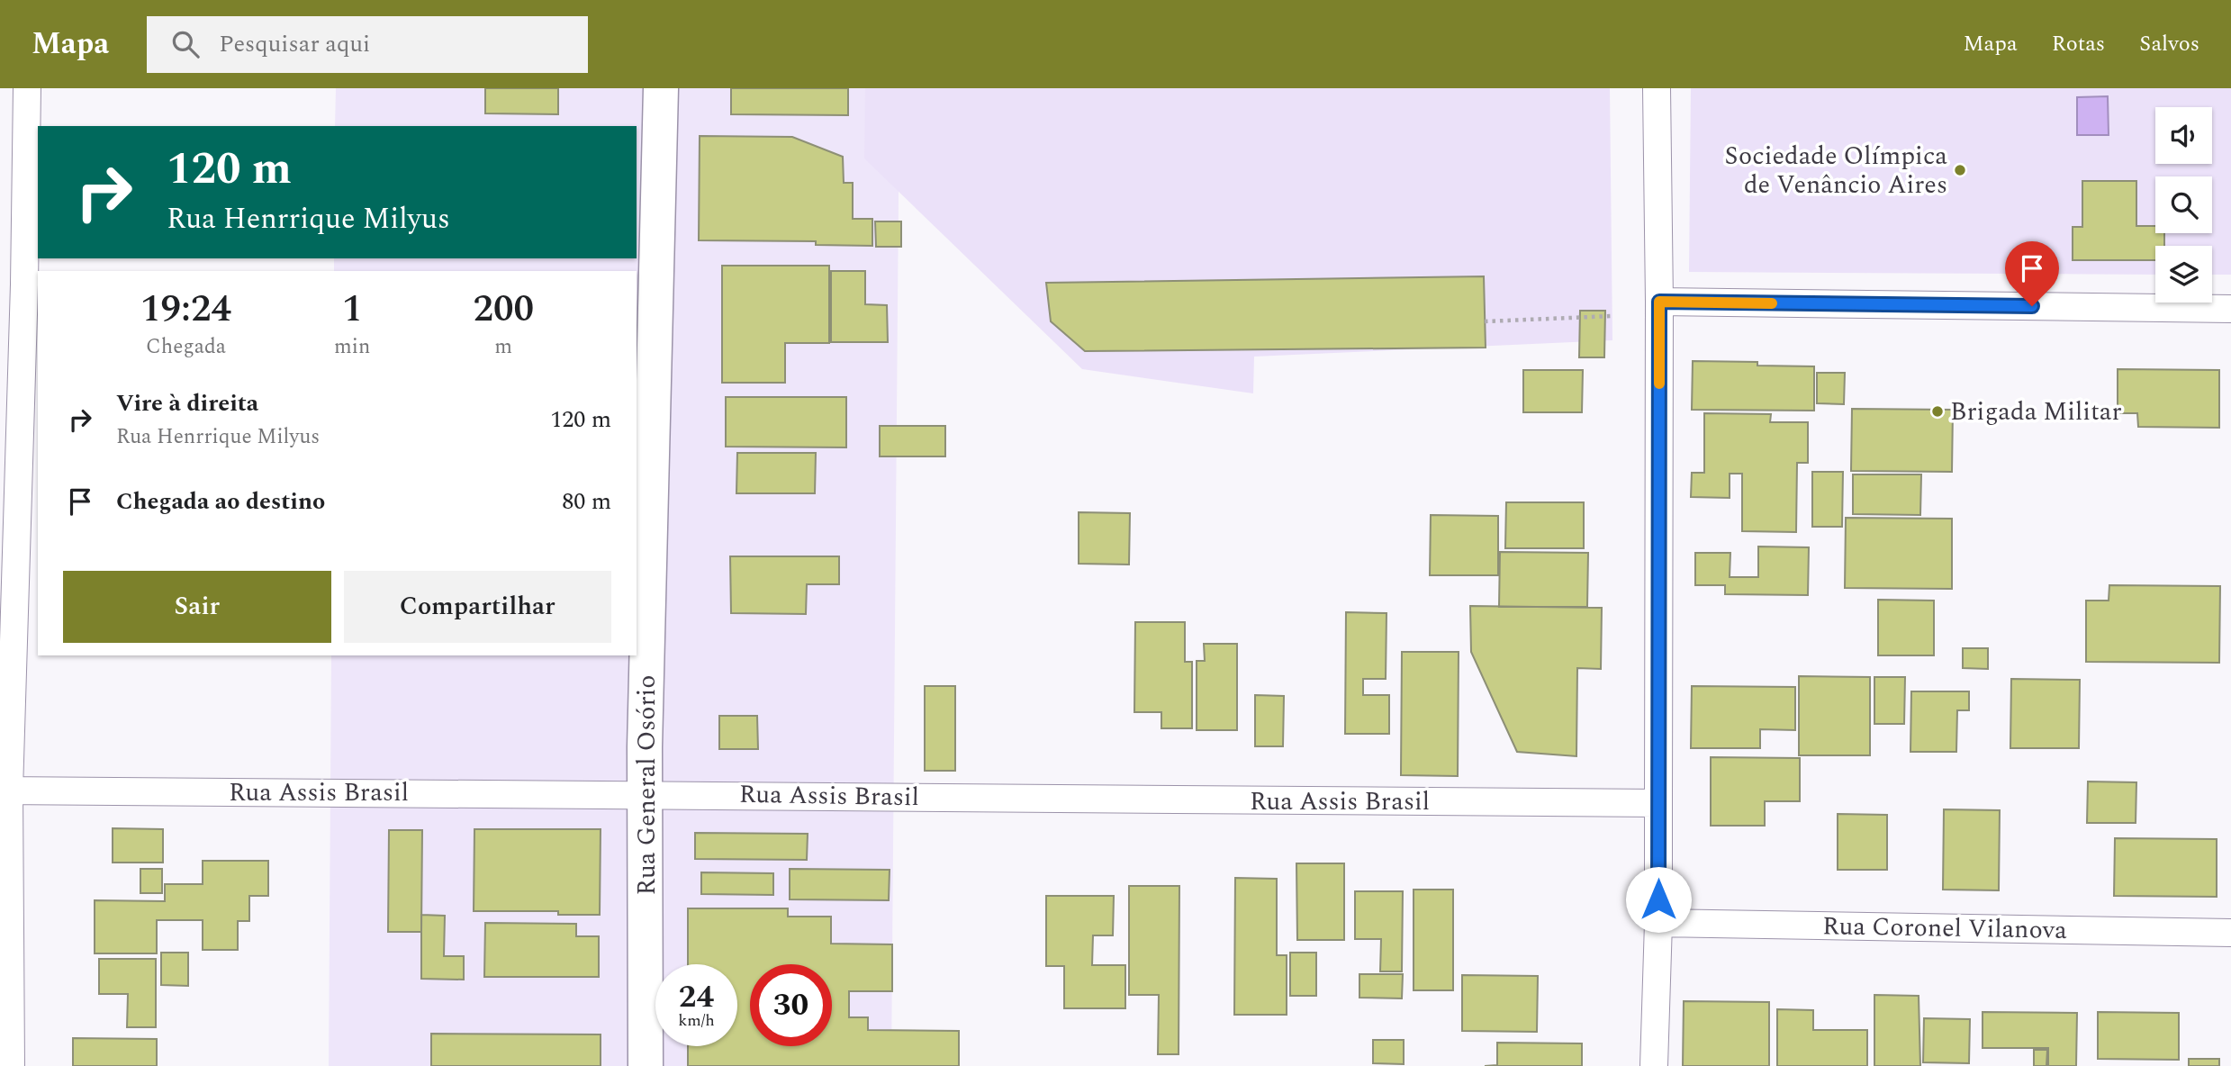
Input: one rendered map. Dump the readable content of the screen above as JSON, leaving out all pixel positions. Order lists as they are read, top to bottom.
{
  "streets": {
    "main road": ["Rua General Osório"],
    "street": ["Rua Assis Brasil", "Rua Coronel Vilanova"]
  },
  "crossings": [
    ["Rua General Osório", "Rua Assis Brasil"]
  ],
  "places": ["Sociedade Olímpica de Venâncio Aires", "Brigada Militar"],
  "page": {
    "header": "Mapa",
    "search": "Pesquisar aqui",
    "nav": ["Mapa", "Rotas", "Salvos"],
    "turn": ["120 m", "Rua Henrrique Milyus"],
    "eta": [
      "19:24",
      "Chegada",
      "1",
      "min",
      "200",
      "m"
    ],
    "list": [
      {
        "name": "Vire à direita",
        "note": "Rua Henrrique Milyus",
        "value": "120 m"
      },
      {
        "name": "Chegada ao destino",
        "value": "80 m"
      }
    ],
    "buttons": ["Sair", "Compartilhar"],
    "speed": "24 km/h",
    "limit": "30"
  }
}
